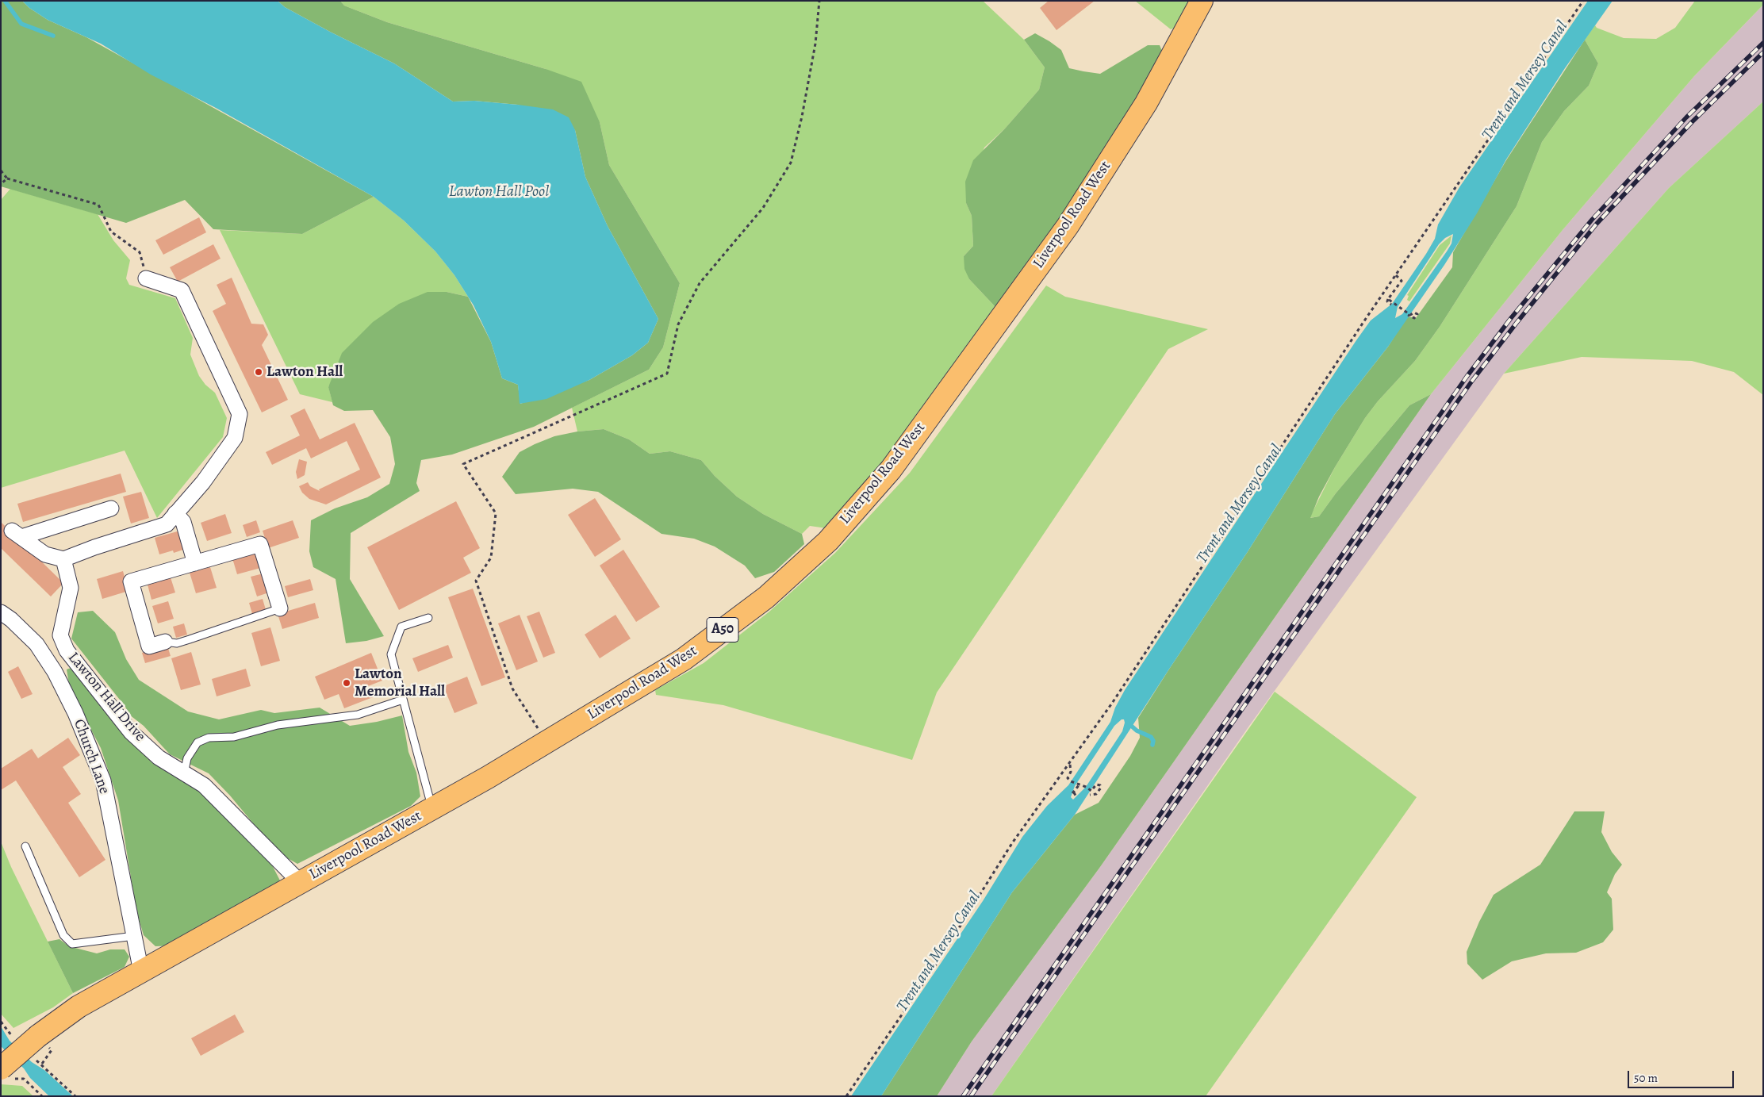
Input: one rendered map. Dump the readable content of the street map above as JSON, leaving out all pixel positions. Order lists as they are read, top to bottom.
{
  "streets": {
    "main road": ["Liverpool Road West", "A50"],
    "street": ["Lawton Hall Drive", "Church Lane"]
  },
  "crossings": [
    ["Liverpool Road West", "Lawton Hall Drive"],
    ["Liverpool Road West", "Church Lane"]
  ],
  "water": ["Trent and Mersey Canal", "Lawton Hall Pool"],
  "places": ["Lawton Hall", "Lawton Memorial Hall"],
  "scale_bar": "50 m"
}
